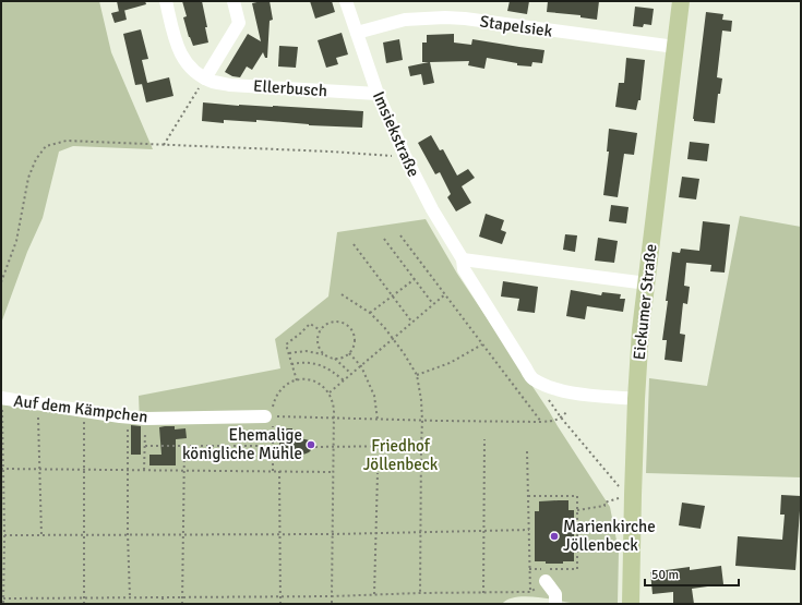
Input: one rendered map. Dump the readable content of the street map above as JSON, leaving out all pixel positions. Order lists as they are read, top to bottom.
{
  "streets": {
    "main road": ["Eickumer Straße"],
    "street": [
      "Stapelsiek",
      "Ellerbusch",
      "Imsiekstraße",
      "Auf dem Kämpchen"
    ]
  },
  "crossings": [
    ["Stapelsiek", "Imsiekstraße"],
    ["Stapelsiek", "Eickumer Straße"],
    ["Ellerbusch", "Imsiekstraße"],
    ["Imsiekstraße", "Eickumer Straße"]
  ],
  "parks": ["Friedhof Jöllenbeck"],
  "places": ["Ehemalige königliche Mühle", "Marienkirche Jöllenbeck"],
  "scale_bar": "50 m"
}
